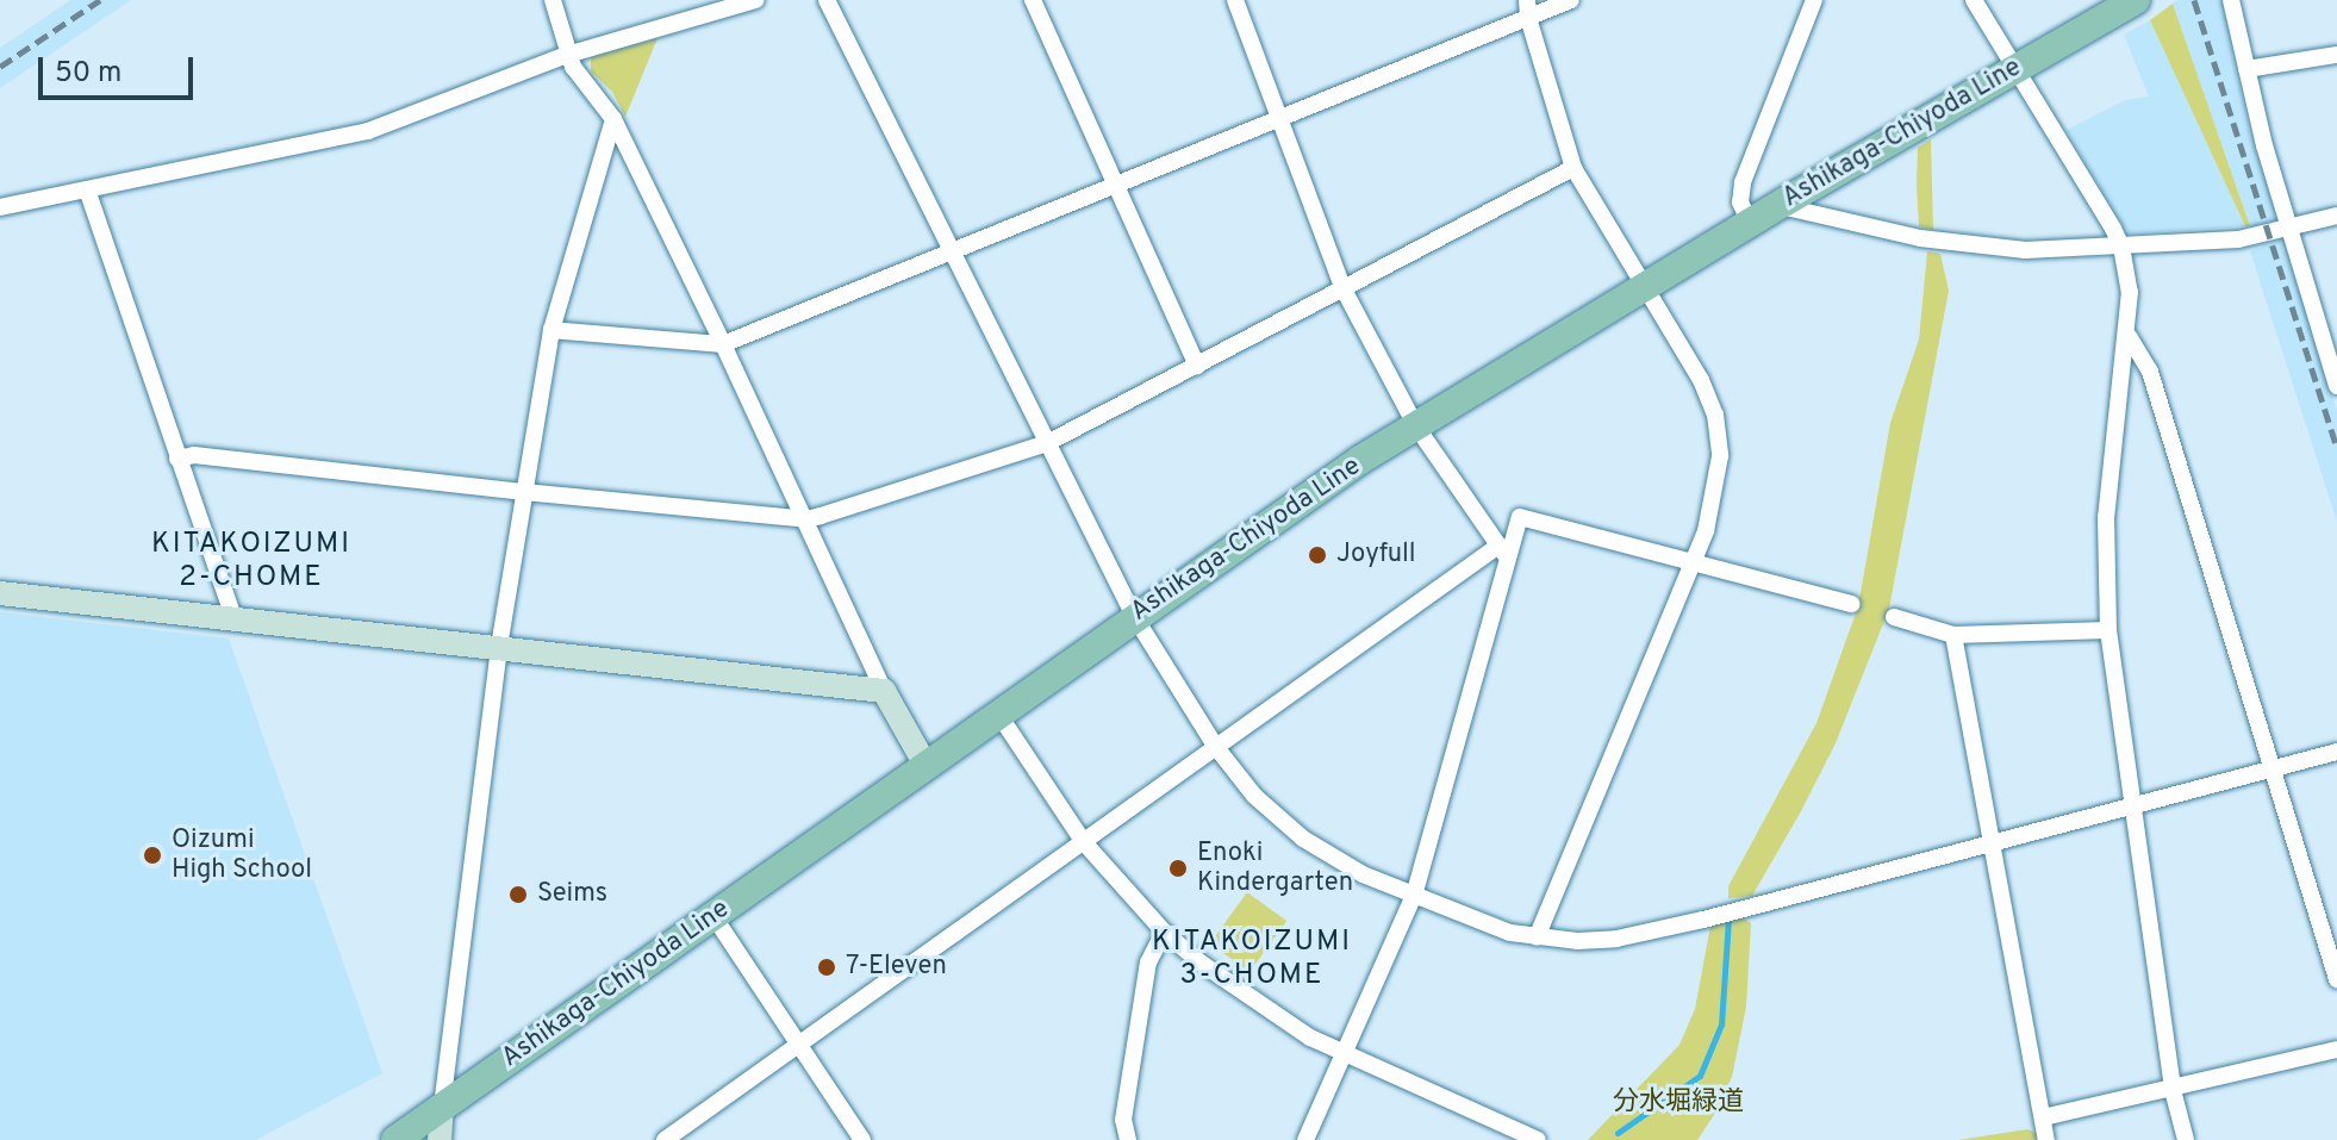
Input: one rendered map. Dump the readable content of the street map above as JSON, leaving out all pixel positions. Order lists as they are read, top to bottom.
{
  "streets": {
    "main road": ["Ashikaga-Chiyoda Line"]
  },
  "districts": ["KITAKOIZUMI 2-CHOME", "KITAKOIZUMI 3-CHOME"],
  "parks": ["分水堀緑道"],
  "places": [
    "Joyfull",
    "Oizumi High School",
    "Enoki Kindergarten",
    "Seims",
    "7-Eleven"
  ],
  "scale_bar": "50 m"
}
